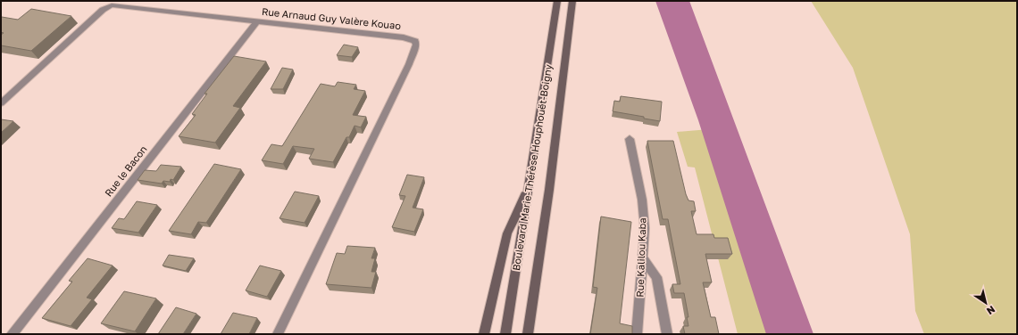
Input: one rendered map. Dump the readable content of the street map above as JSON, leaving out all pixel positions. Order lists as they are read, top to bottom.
{
  "streets": {
    "main road": ["Boulevard Marie-Thérèse Houphouët-Boigny"],
    "street": ["Rue Arnaud Guy Valère Kouao", "Rue le Bacon", "Rue Kalilou Kaba"]
  },
  "crossings": [
    ["Rue Arnaud Guy Valère Kouao", "Rue le Bacon"]
  ],
  "north": "bottom right"
}
